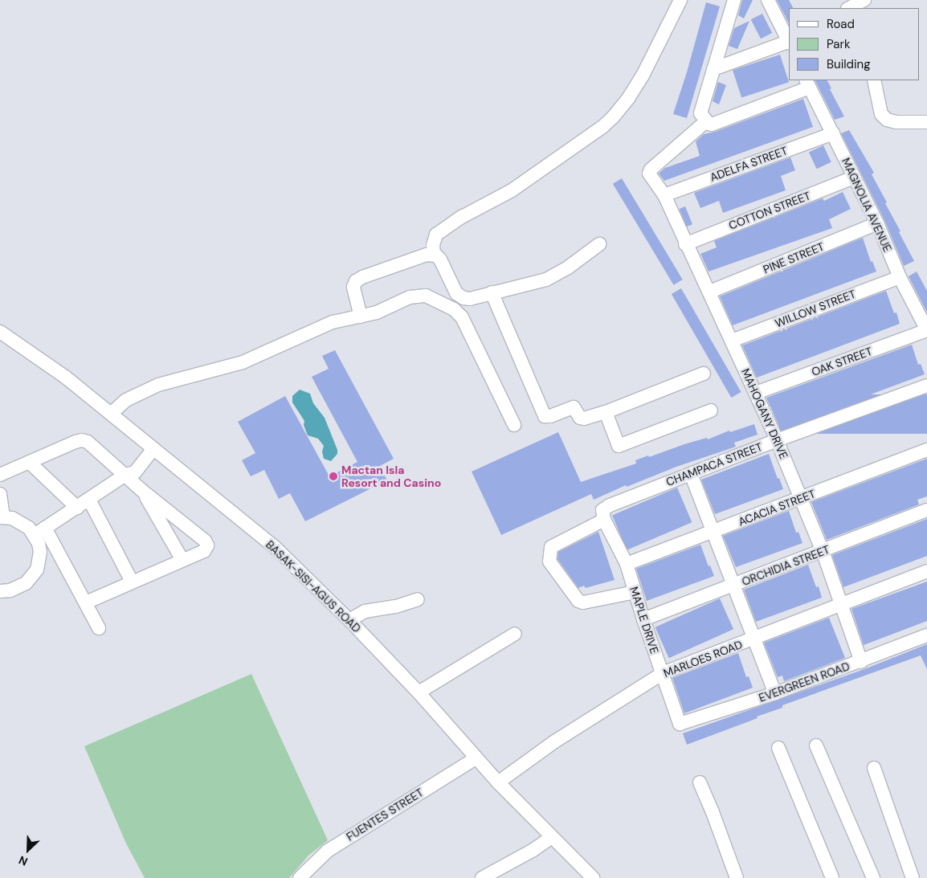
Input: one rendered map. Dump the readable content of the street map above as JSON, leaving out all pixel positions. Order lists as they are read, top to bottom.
{
  "streets": {
    "street": [
      "ADELFA STREET",
      "MAGNOLIA AVENUE",
      "COTTON STREET",
      "PINE STREET",
      "WILLOW STREET",
      "OAK STREET",
      "MAHOGANY DRIVE",
      "CHAMPACA STREET",
      "ACACIA STREET",
      "ORCHIDIA STREET",
      "BASAK-SISI-AGUS ROAD",
      "MAPLE DRIVE",
      "MARLOES ROAD",
      "EVERGREEN ROAD",
      "FUENTES STREET"
    ]
  },
  "crossings": [
    ["ADELFA STREET", "MAGNOLIA AVENUE"],
    ["ADELFA STREET", "MAHOGANY DRIVE"],
    ["MAGNOLIA AVENUE", "COTTON STREET"],
    ["MAGNOLIA AVENUE", "PINE STREET"],
    ["MAGNOLIA AVENUE", "WILLOW STREET"],
    ["MAGNOLIA AVENUE", "OAK STREET"],
    ["COTTON STREET", "MAHOGANY DRIVE"],
    ["PINE STREET", "MAHOGANY DRIVE"],
    ["WILLOW STREET", "MAHOGANY DRIVE"],
    ["OAK STREET", "MAHOGANY DRIVE"],
    ["MAHOGANY DRIVE", "CHAMPACA STREET"],
    ["MAHOGANY DRIVE", "ACACIA STREET"],
    ["MAHOGANY DRIVE", "ORCHIDIA STREET"],
    ["MAHOGANY DRIVE", "MARLOES ROAD"],
    ["MAHOGANY DRIVE", "EVERGREEN ROAD"],
    ["CHAMPACA STREET", "MAPLE DRIVE"],
    ["ACACIA STREET", "MAPLE DRIVE"],
    ["ORCHIDIA STREET", "MAPLE DRIVE"],
    ["BASAK-SISI-AGUS ROAD", "MARLOES ROAD"],
    ["BASAK-SISI-AGUS ROAD", "FUENTES STREET"],
    ["MAPLE DRIVE", "MARLOES ROAD"],
    ["MAPLE DRIVE", "EVERGREEN ROAD"]
  ],
  "places": ["Mactan Isla Resort and Casino"],
  "legend": ["Road", "Park", "Building"],
  "north": "bottom left"
}
